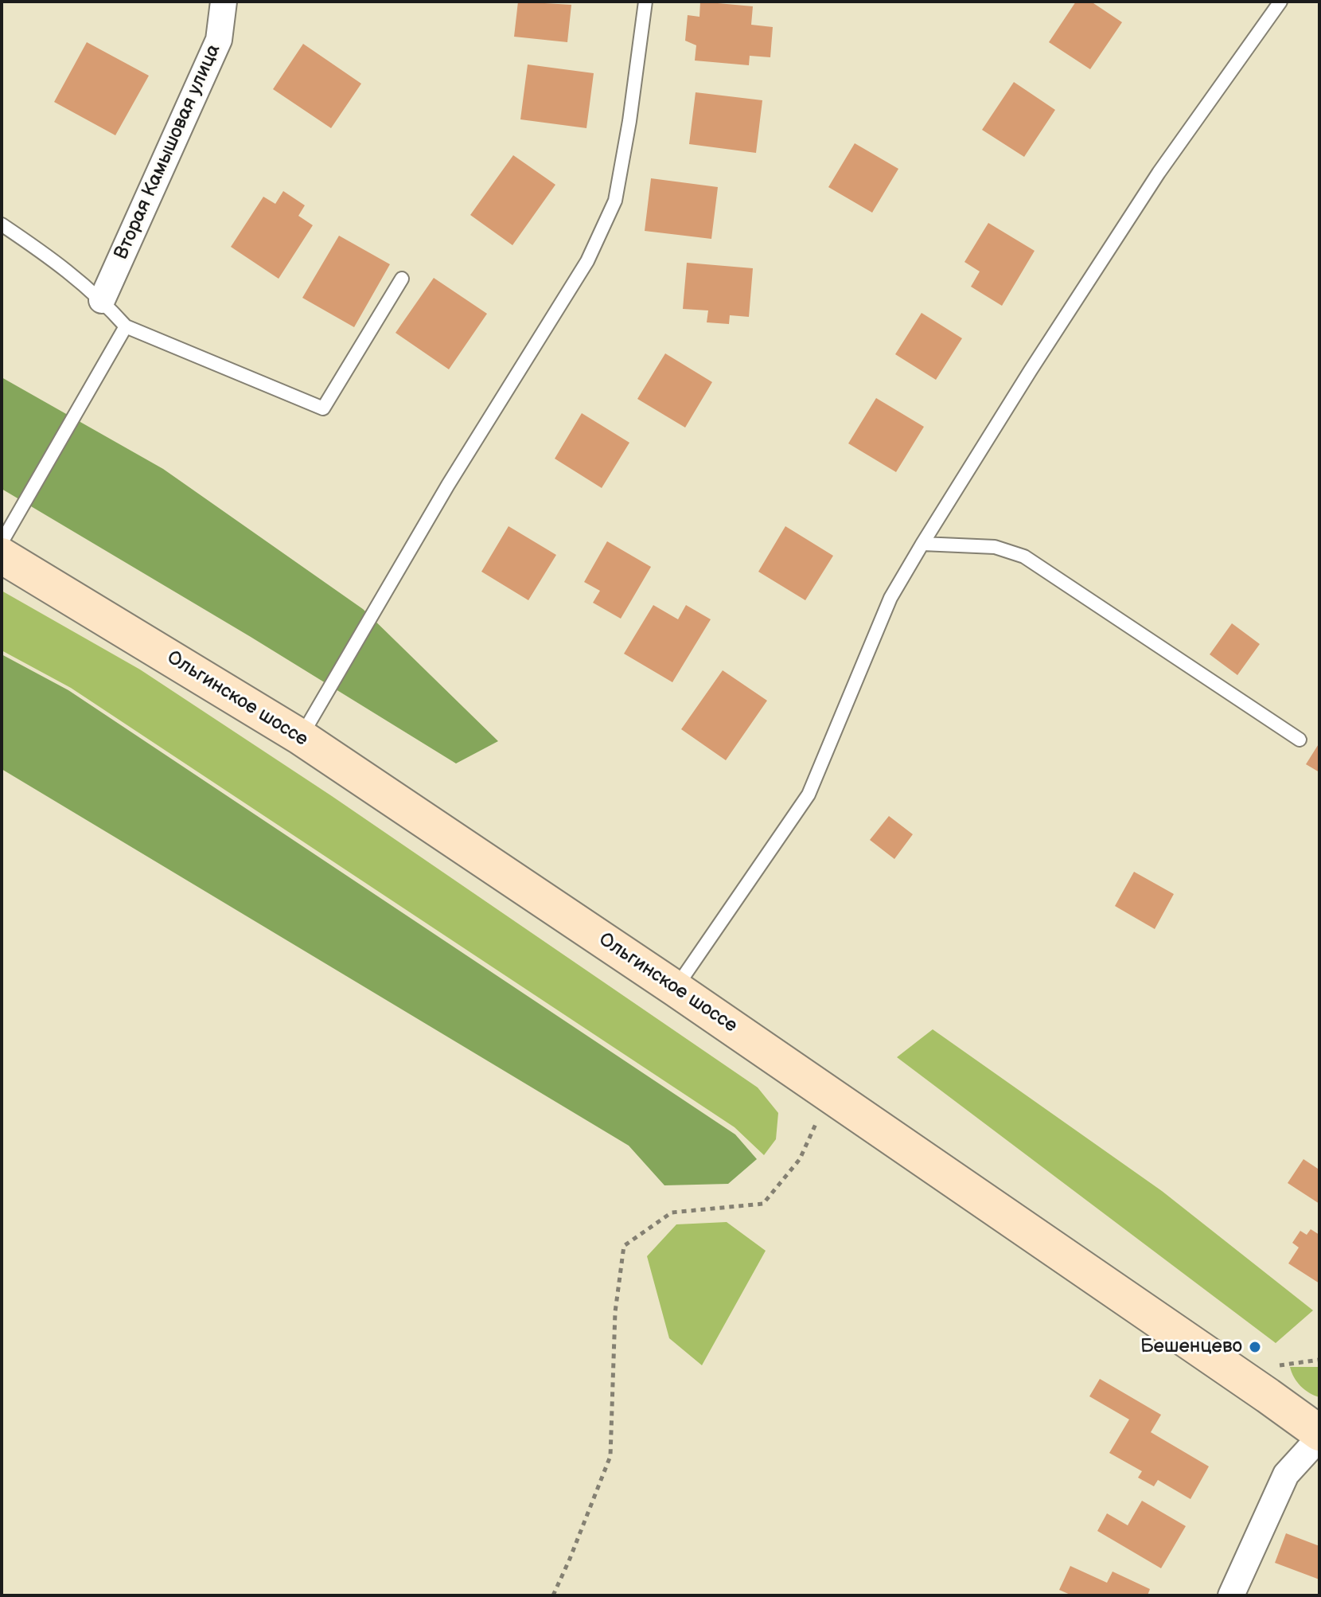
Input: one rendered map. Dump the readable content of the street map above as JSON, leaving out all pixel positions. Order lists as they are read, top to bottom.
{
  "streets": {
    "main road": ["Ольгинское шоссе"],
    "street": ["Вторая Камышовая улица"]
  },
  "places": ["Бешенцево"]
}
